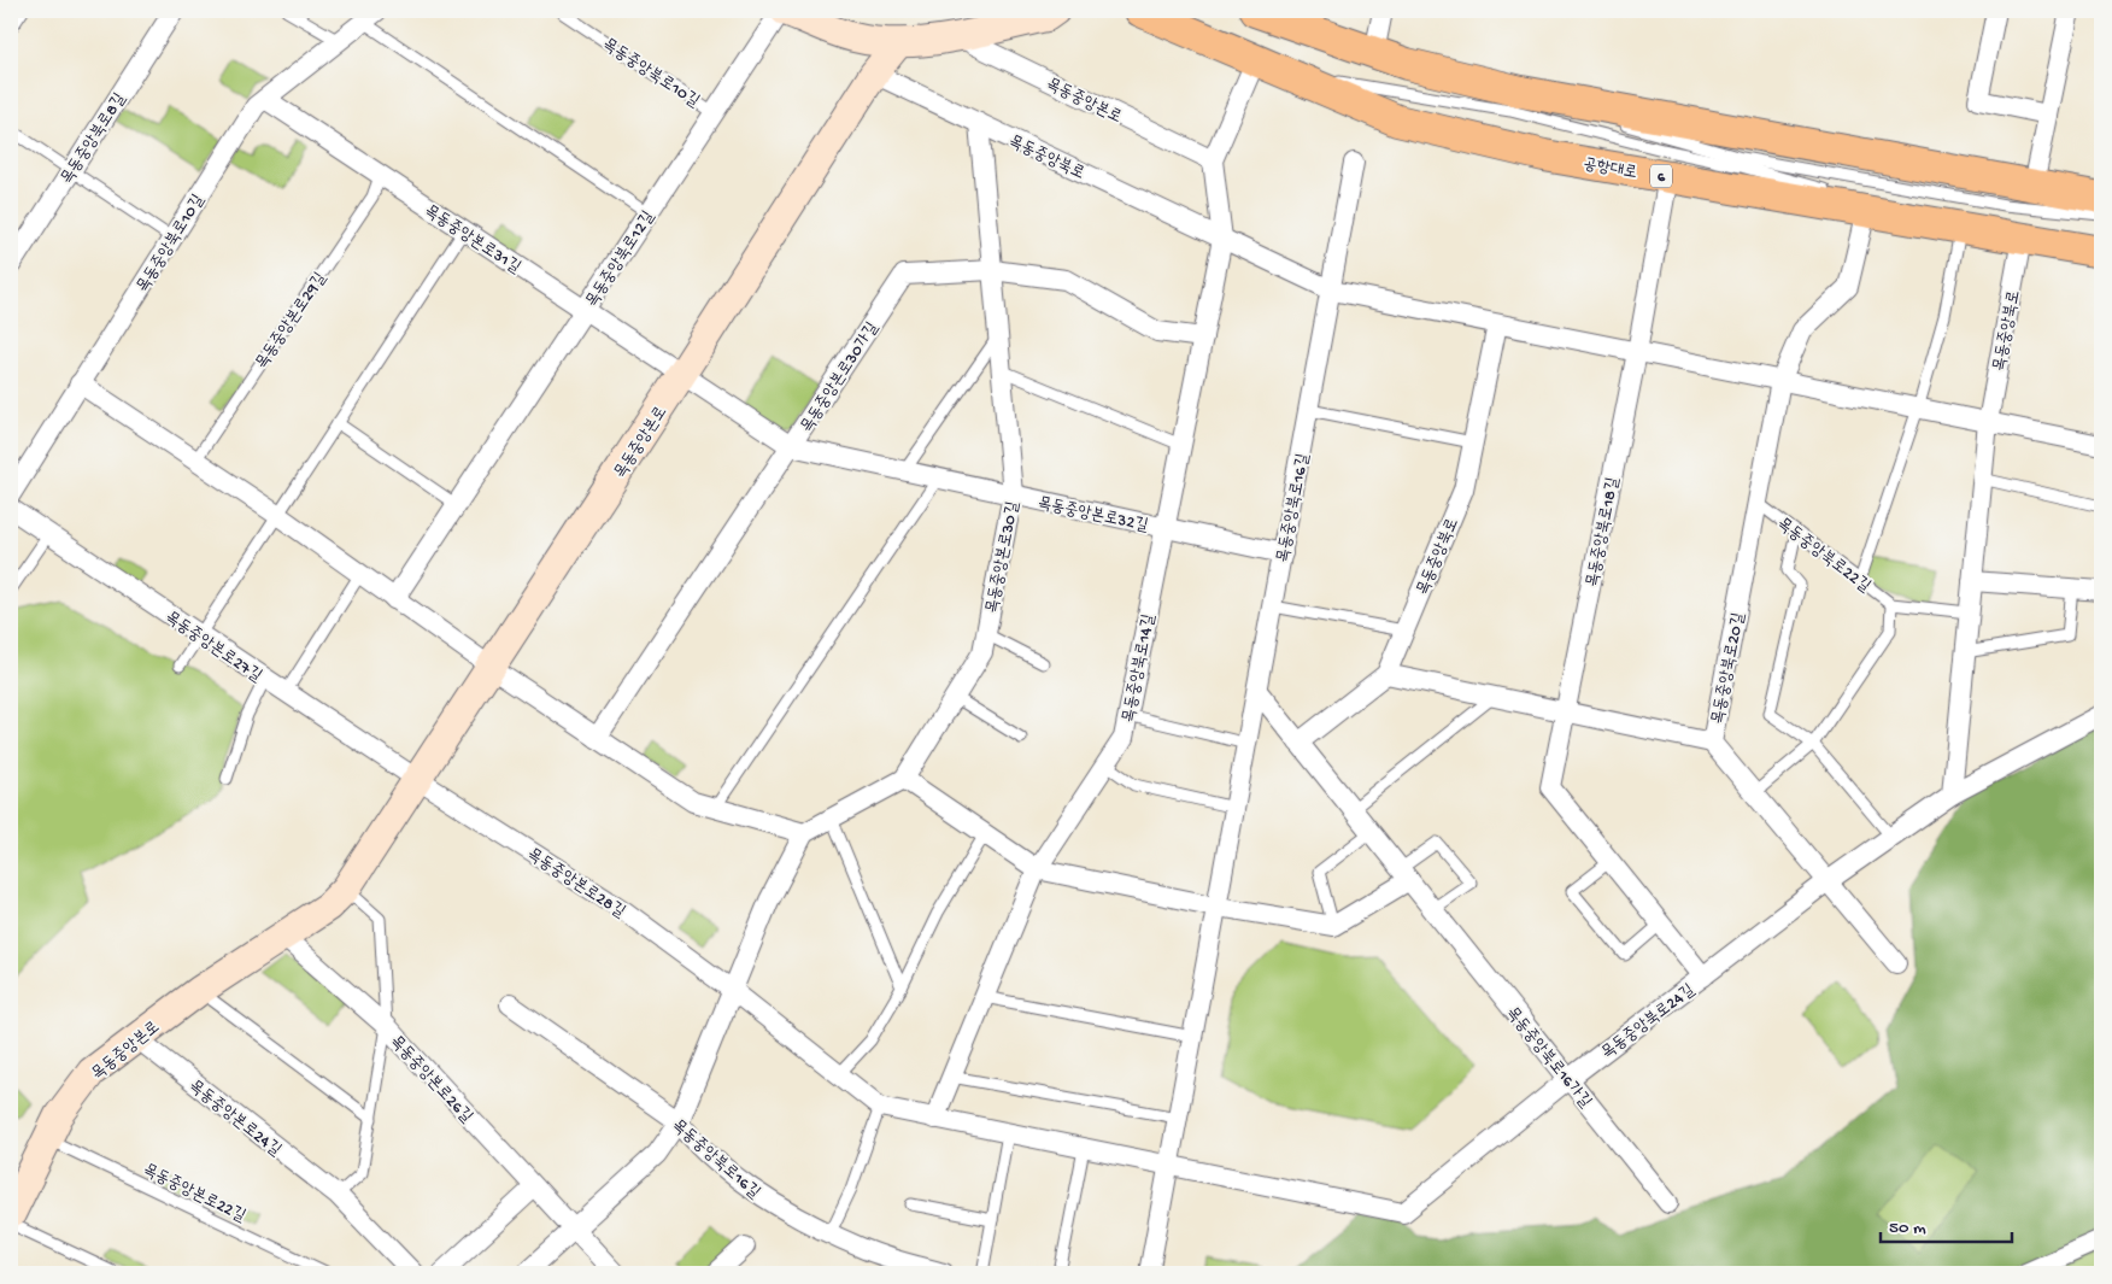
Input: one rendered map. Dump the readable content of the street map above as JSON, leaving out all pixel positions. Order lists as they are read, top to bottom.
{
  "streets": {
    "main road": ["공항대로", "6"],
    "street": [
      "목동중앙북로10길",
      "목동중앙본로",
      "목동중앙북로8길",
      "목동중앙북로",
      "목동중앙본로31길",
      "목동중앙북로12길",
      "목동중앙본로30가길",
      "목동중앙북로16길",
      "목동중앙본로32길",
      "목동중앙북로18길",
      "목동중앙본로30길",
      "목동중앙본로27길",
      "목동중앙북로14길",
      "목동중앙북로20길",
      "목동중앙본로28길",
      "목동중앙북로24길",
      "목동중앙북로16가길",
      "목동중앙본로26길",
      "목동중앙본로24길"
    ],
    "lane": ["목동중앙본로29길", "목동중앙북로22길", "목동중앙본로22길"]
  },
  "crossings": [
    ["목동중앙북로10길", "목동중앙본로31길"],
    ["목동중앙북로10길", "목동중앙북로12길"],
    ["목동중앙본로", "목동중앙북로"],
    ["목동중앙본로", "목동중앙본로31길"],
    ["목동중앙본로", "목동중앙본로32길"],
    ["목동중앙본로", "목동중앙본로27길"],
    ["목동중앙본로", "목동중앙본로28길"],
    ["목동중앙본로", "목동중앙본로26길"],
    ["목동중앙본로", "목동중앙본로24길"],
    ["목동중앙본로", "목동중앙본로22길"],
    ["목동중앙북로", "공항대로"],
    ["목동중앙북로", "목동중앙북로16길"],
    ["목동중앙북로", "목동중앙북로18길"],
    ["목동중앙북로", "목동중앙본로30길"],
    ["목동중앙북로", "목동중앙북로14길"],
    ["목동중앙북로", "목동중앙북로20길"],
    ["목동중앙북로", "목동중앙북로16가길"],
    ["목동중앙본로31길", "목동중앙북로12길"],
    ["목동중앙본로31길", "목동중앙본로29길"],
    ["목동중앙본로31길", "목동중앙본로32길"],
    ["목동중앙본로30가길", "목동중앙본로32길"],
    ["목동중앙본로30가길", "목동중앙본로30길"],
    ["목동중앙본로30가길", "목동중앙북로14길"],
    ["목동중앙북로16길", "목동중앙본로32길"],
    ["목동중앙북로16길", "목동중앙본로28길"],
    ["목동중앙북로16길", "목동중앙북로24길"],
    ["목동중앙북로16길", "목동중앙북로16가길"],
    ["목동중앙본로32길", "목동중앙본로30길"],
    ["목동중앙본로32길", "목동중앙북로14길"],
    ["목동중앙북로18길", "목동중앙북로24길"],
    ["목동중앙북로22길", "목동중앙북로20길"],
    ["목동중앙본로27길", "목동중앙본로28길"],
    ["목동중앙북로14길", "목동중앙본로28길"],
    ["목동중앙북로20길", "목동중앙북로24길"],
    ["목동중앙본로28길", "목동중앙북로24길"],
    ["목동중앙북로24길", "목동중앙북로16가길"]
  ],
  "scale_bar": "50 m"
}
